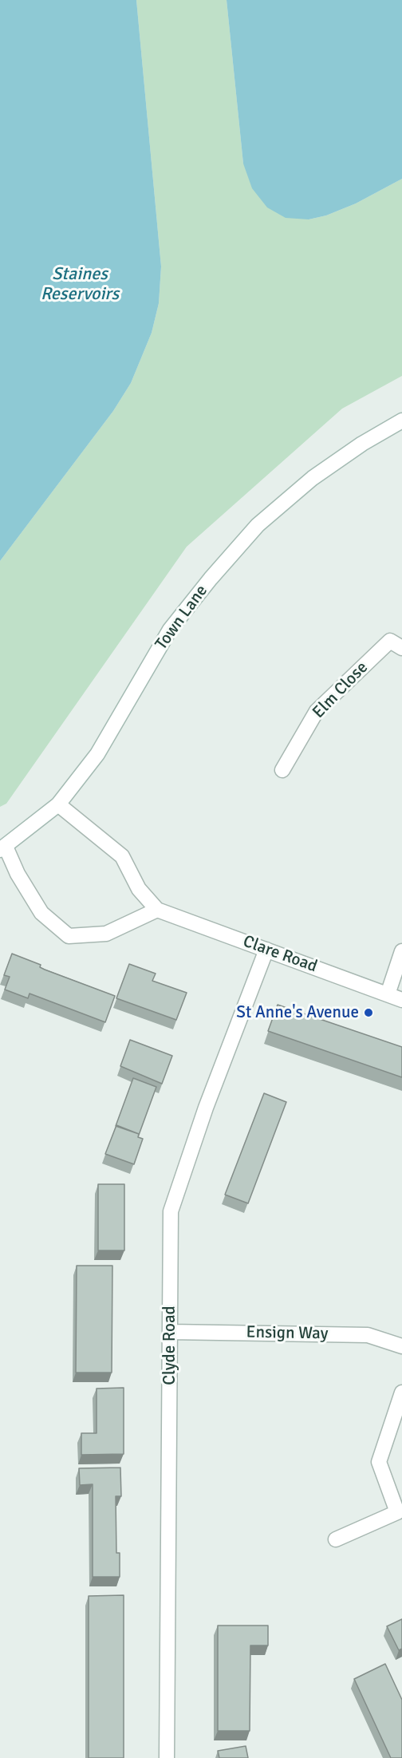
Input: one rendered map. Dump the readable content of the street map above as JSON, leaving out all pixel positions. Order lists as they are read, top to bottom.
{
  "streets": {
    "street": [
      "Town Lane",
      "Elm Close",
      "Clare Road",
      "Ensign Way",
      "Clyde Road"
    ]
  },
  "crossings": [
    ["Town Lane", "Clare Road"],
    ["Clare Road", "Clyde Road"],
    ["Ensign Way", "Clyde Road"]
  ],
  "water": ["Staines Reservoirs"],
  "places": ["St Anne's Avenue"]
}
